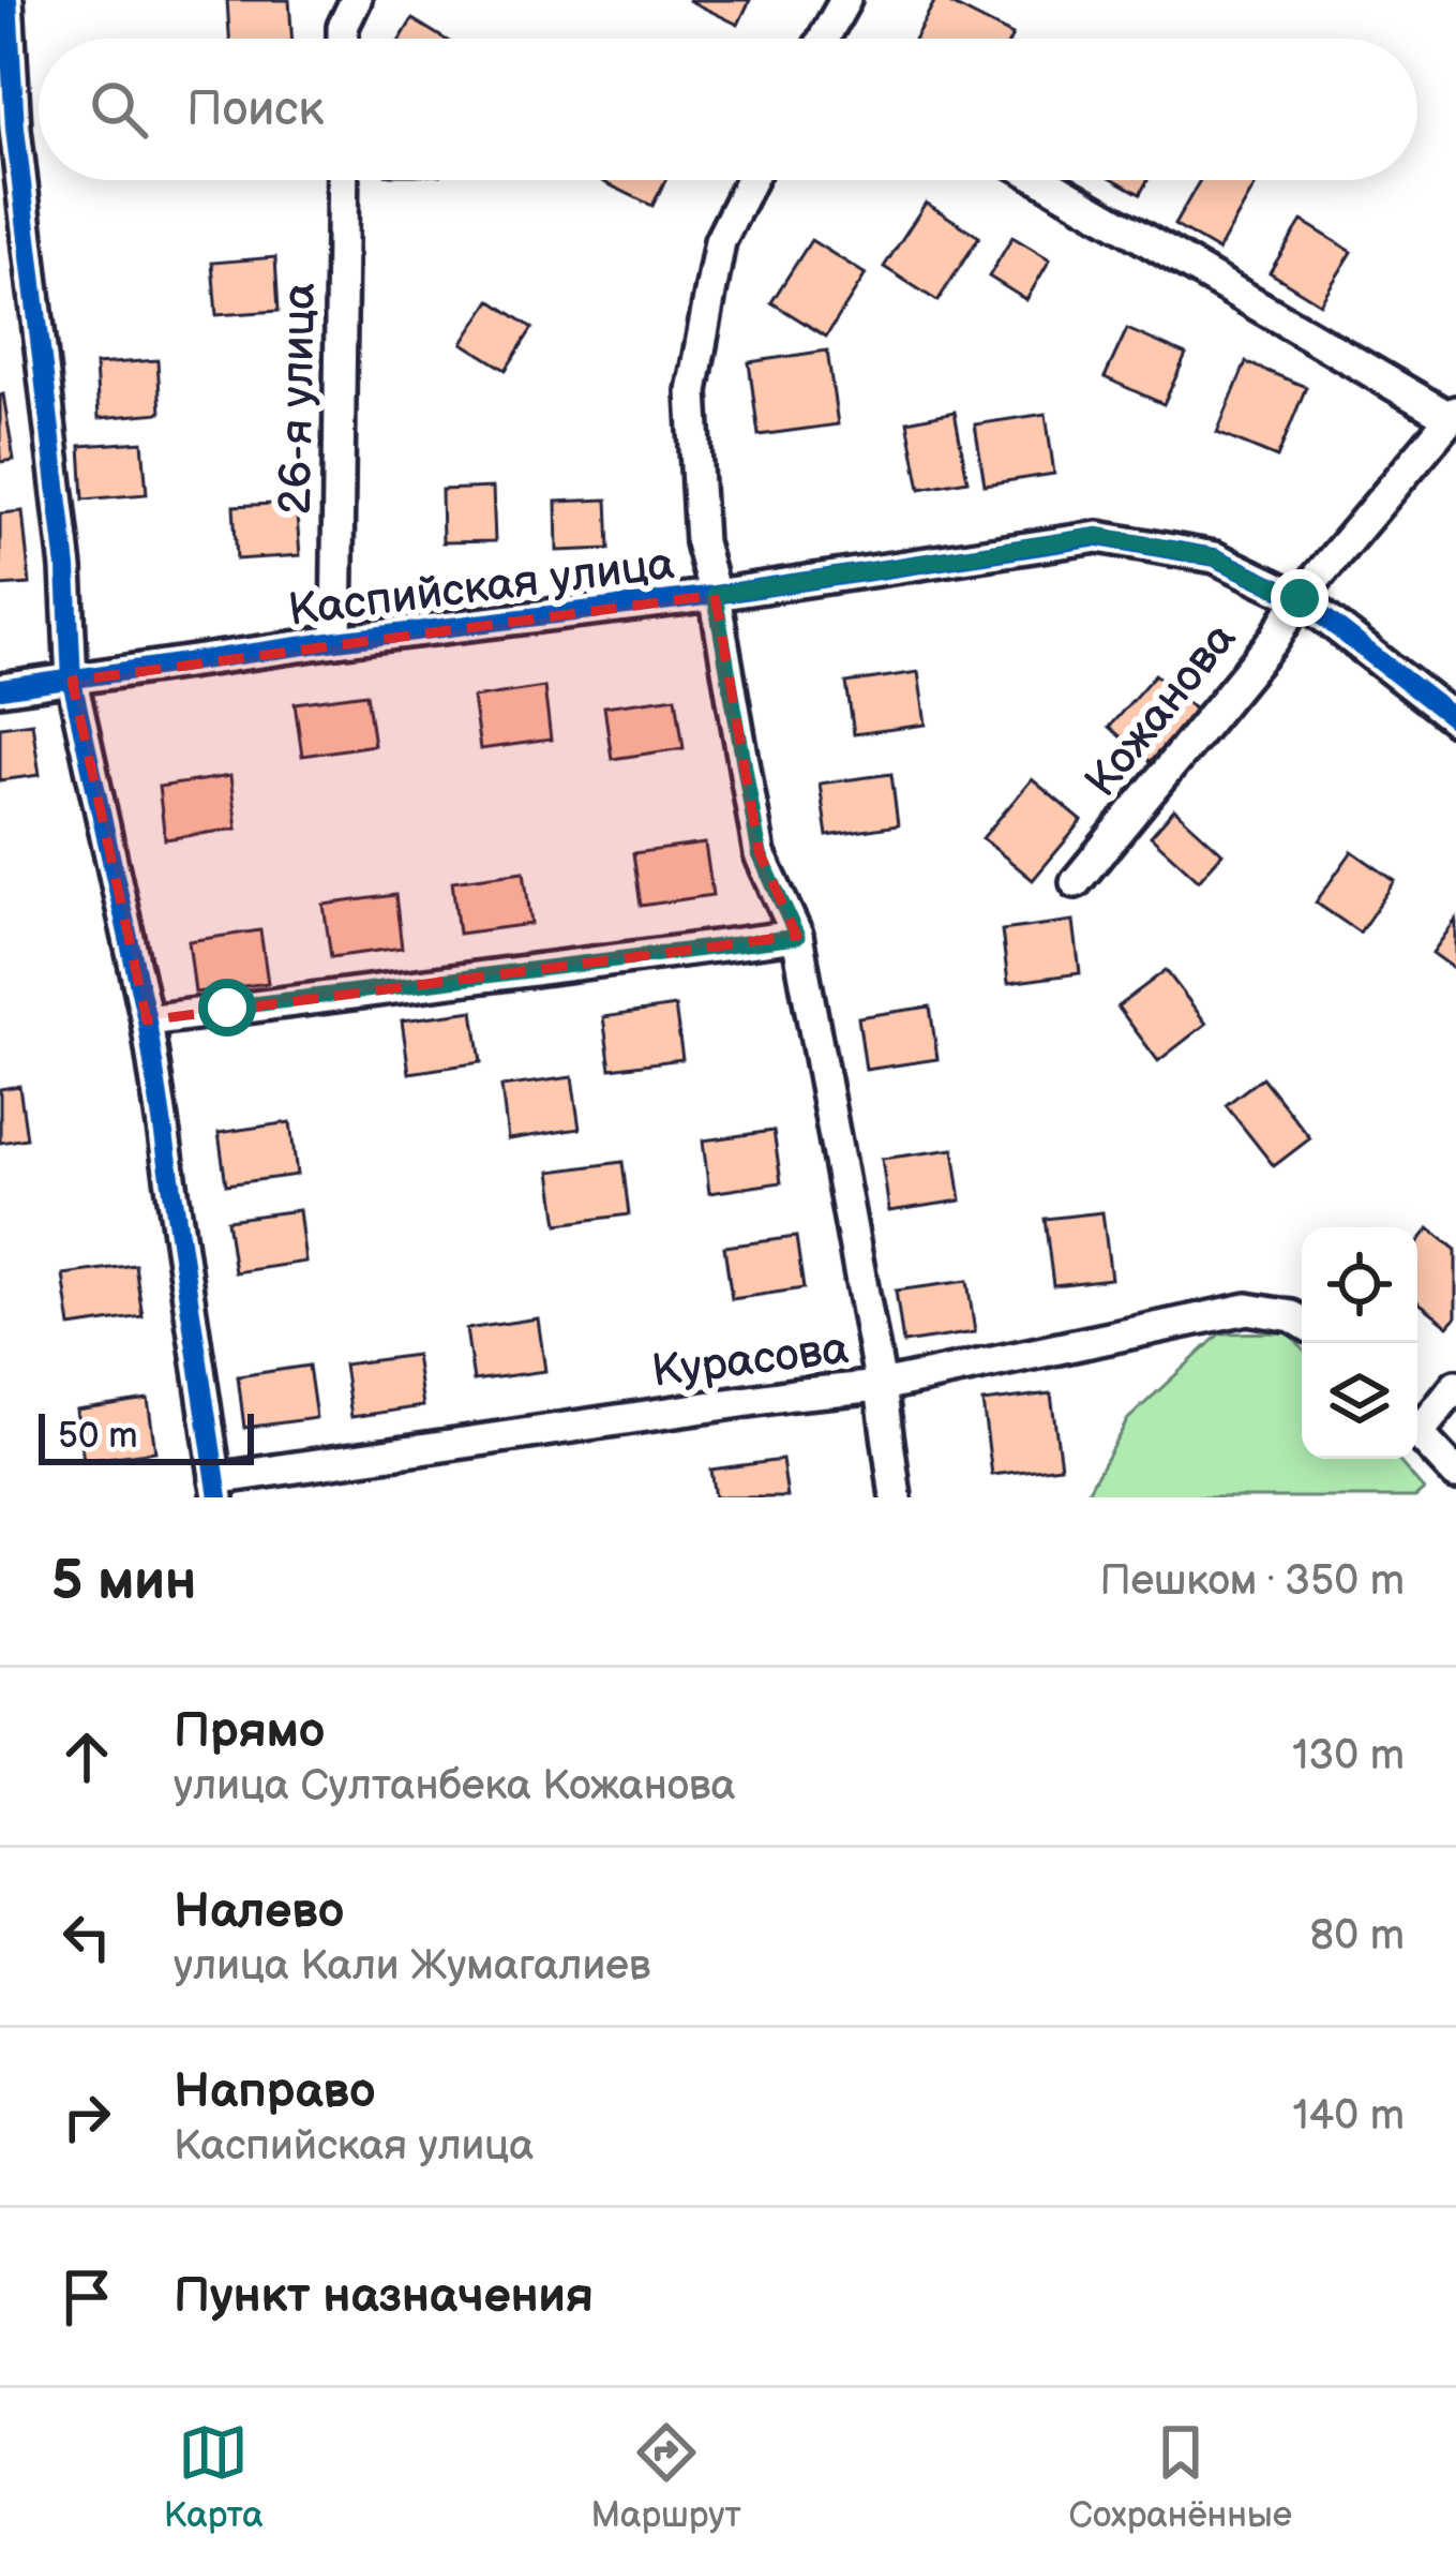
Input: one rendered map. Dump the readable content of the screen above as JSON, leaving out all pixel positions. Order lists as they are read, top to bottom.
{
  "streets": {
    "street": [
      "26-я улица",
      "Каспийская улица",
      "Кожанова",
      "Курасова"
    ]
  },
  "crossings": [
    ["26-я улица", "Каспийская улица"],
    ["Каспийская улица", "Кожанова"]
  ],
  "scale_bar": "50 m",
  "page": {
    "search": "Поиск",
    "scale": "50 m",
    "heading": ["5 мин", "Пешком · 350 m"],
    "list": [
      ["Прямо", "улица Султанбека Кожанова", "130 m"],
      ["Налево", "улица Кали Жумагалиев", "80 m"],
      ["Направо", "Каспийская улица", "140 m"],
      "Пункт назначения"
    ],
    "nav": ["Карта", "Маршрут", "Сохранённые"]
  }
}
